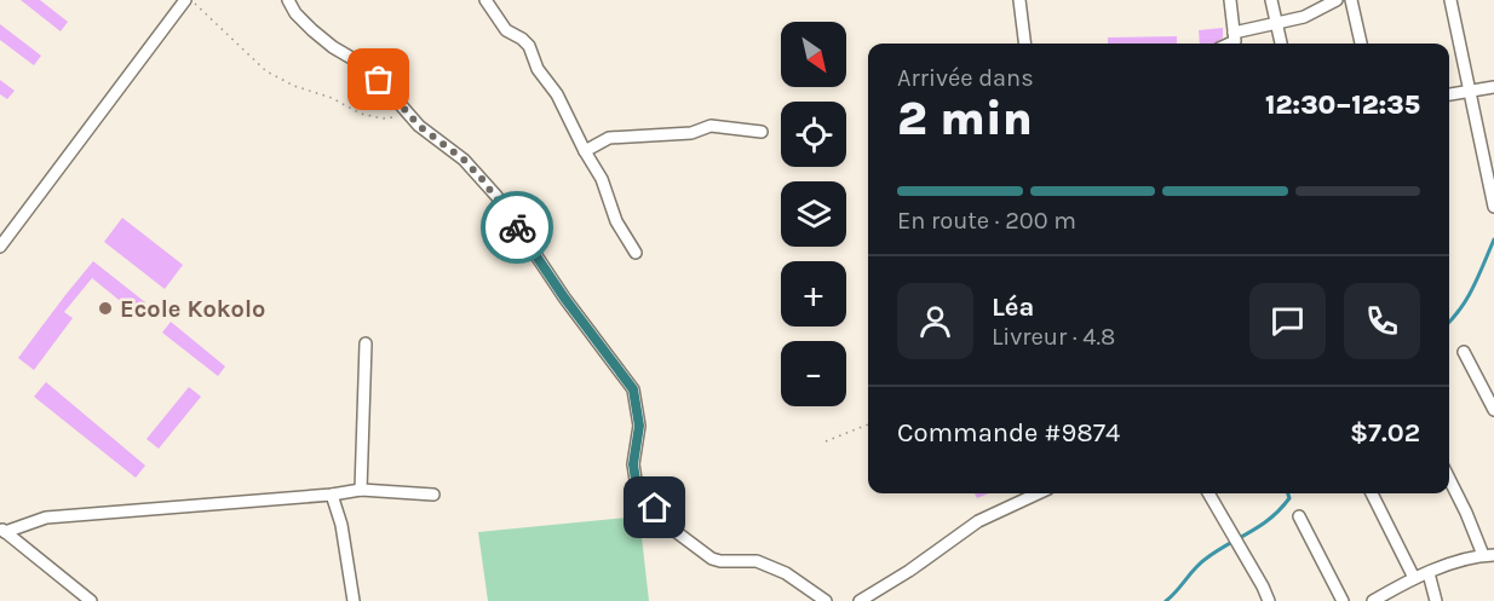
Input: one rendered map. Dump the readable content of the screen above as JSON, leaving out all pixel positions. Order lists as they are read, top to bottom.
{
  "places": ["Ecole Kokolo"],
  "north": "bottom right",
  "page": {
    "map_buttons": ["+", "−"],
    "heading": ["2 min", "Arrivée dans", "12:30–12:35"],
    "panel": [
      "Léa",
      "Livreur · 4.8",
      "Commande #9874",
      "$7.02"
    ],
    "bar": "En route · 200 m"
  }
}
